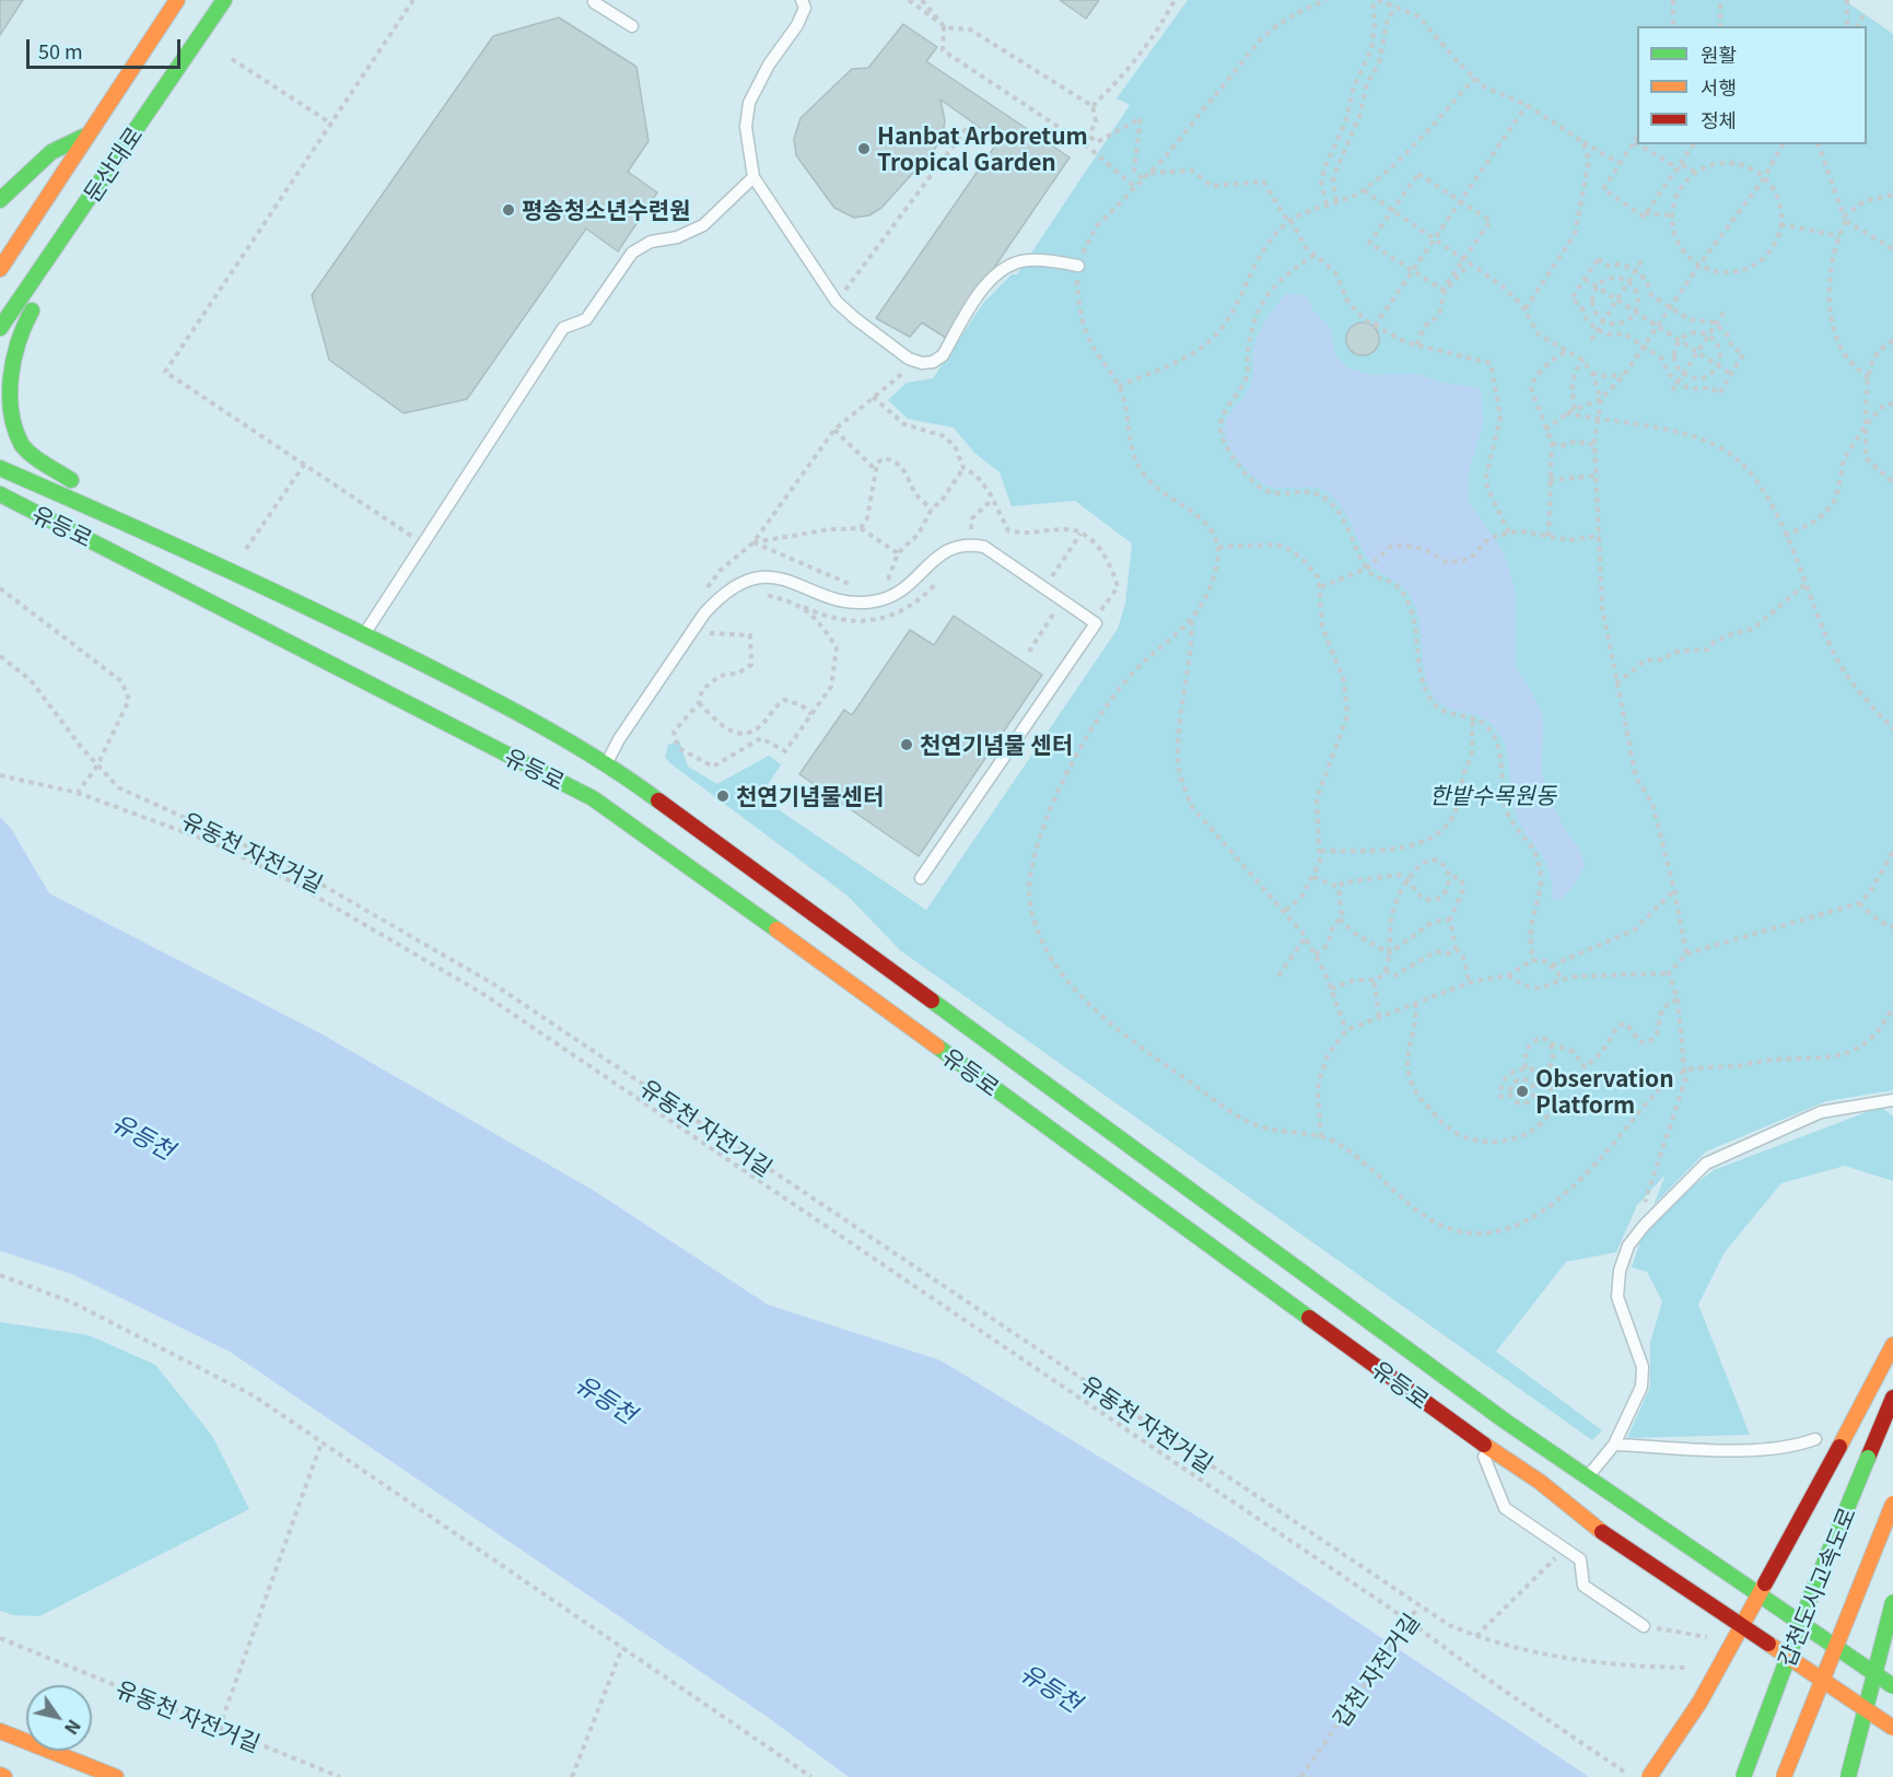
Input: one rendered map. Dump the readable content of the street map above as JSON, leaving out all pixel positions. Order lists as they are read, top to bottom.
{
  "streets": {
    "main road": ["둔산대로", "유등로", "갑천도시고속도로"],
    "path": ["유동천 자전거길", "갑천 자전거길"]
  },
  "crossings": [
    ["유동천 자전거길", "갑천 자전거길"]
  ],
  "water": ["유등천"],
  "parks": ["한밭수목원동"],
  "places": [
    "Hanbat Arboretum Tropical Garden",
    "평송청소년수련원",
    "천연기념물 센터",
    "천연기념물센터",
    "Observation Platform"
  ],
  "legend": ["원활", "서행", "정체"],
  "scale_bar": "50 m",
  "north": "bottom right"
}
